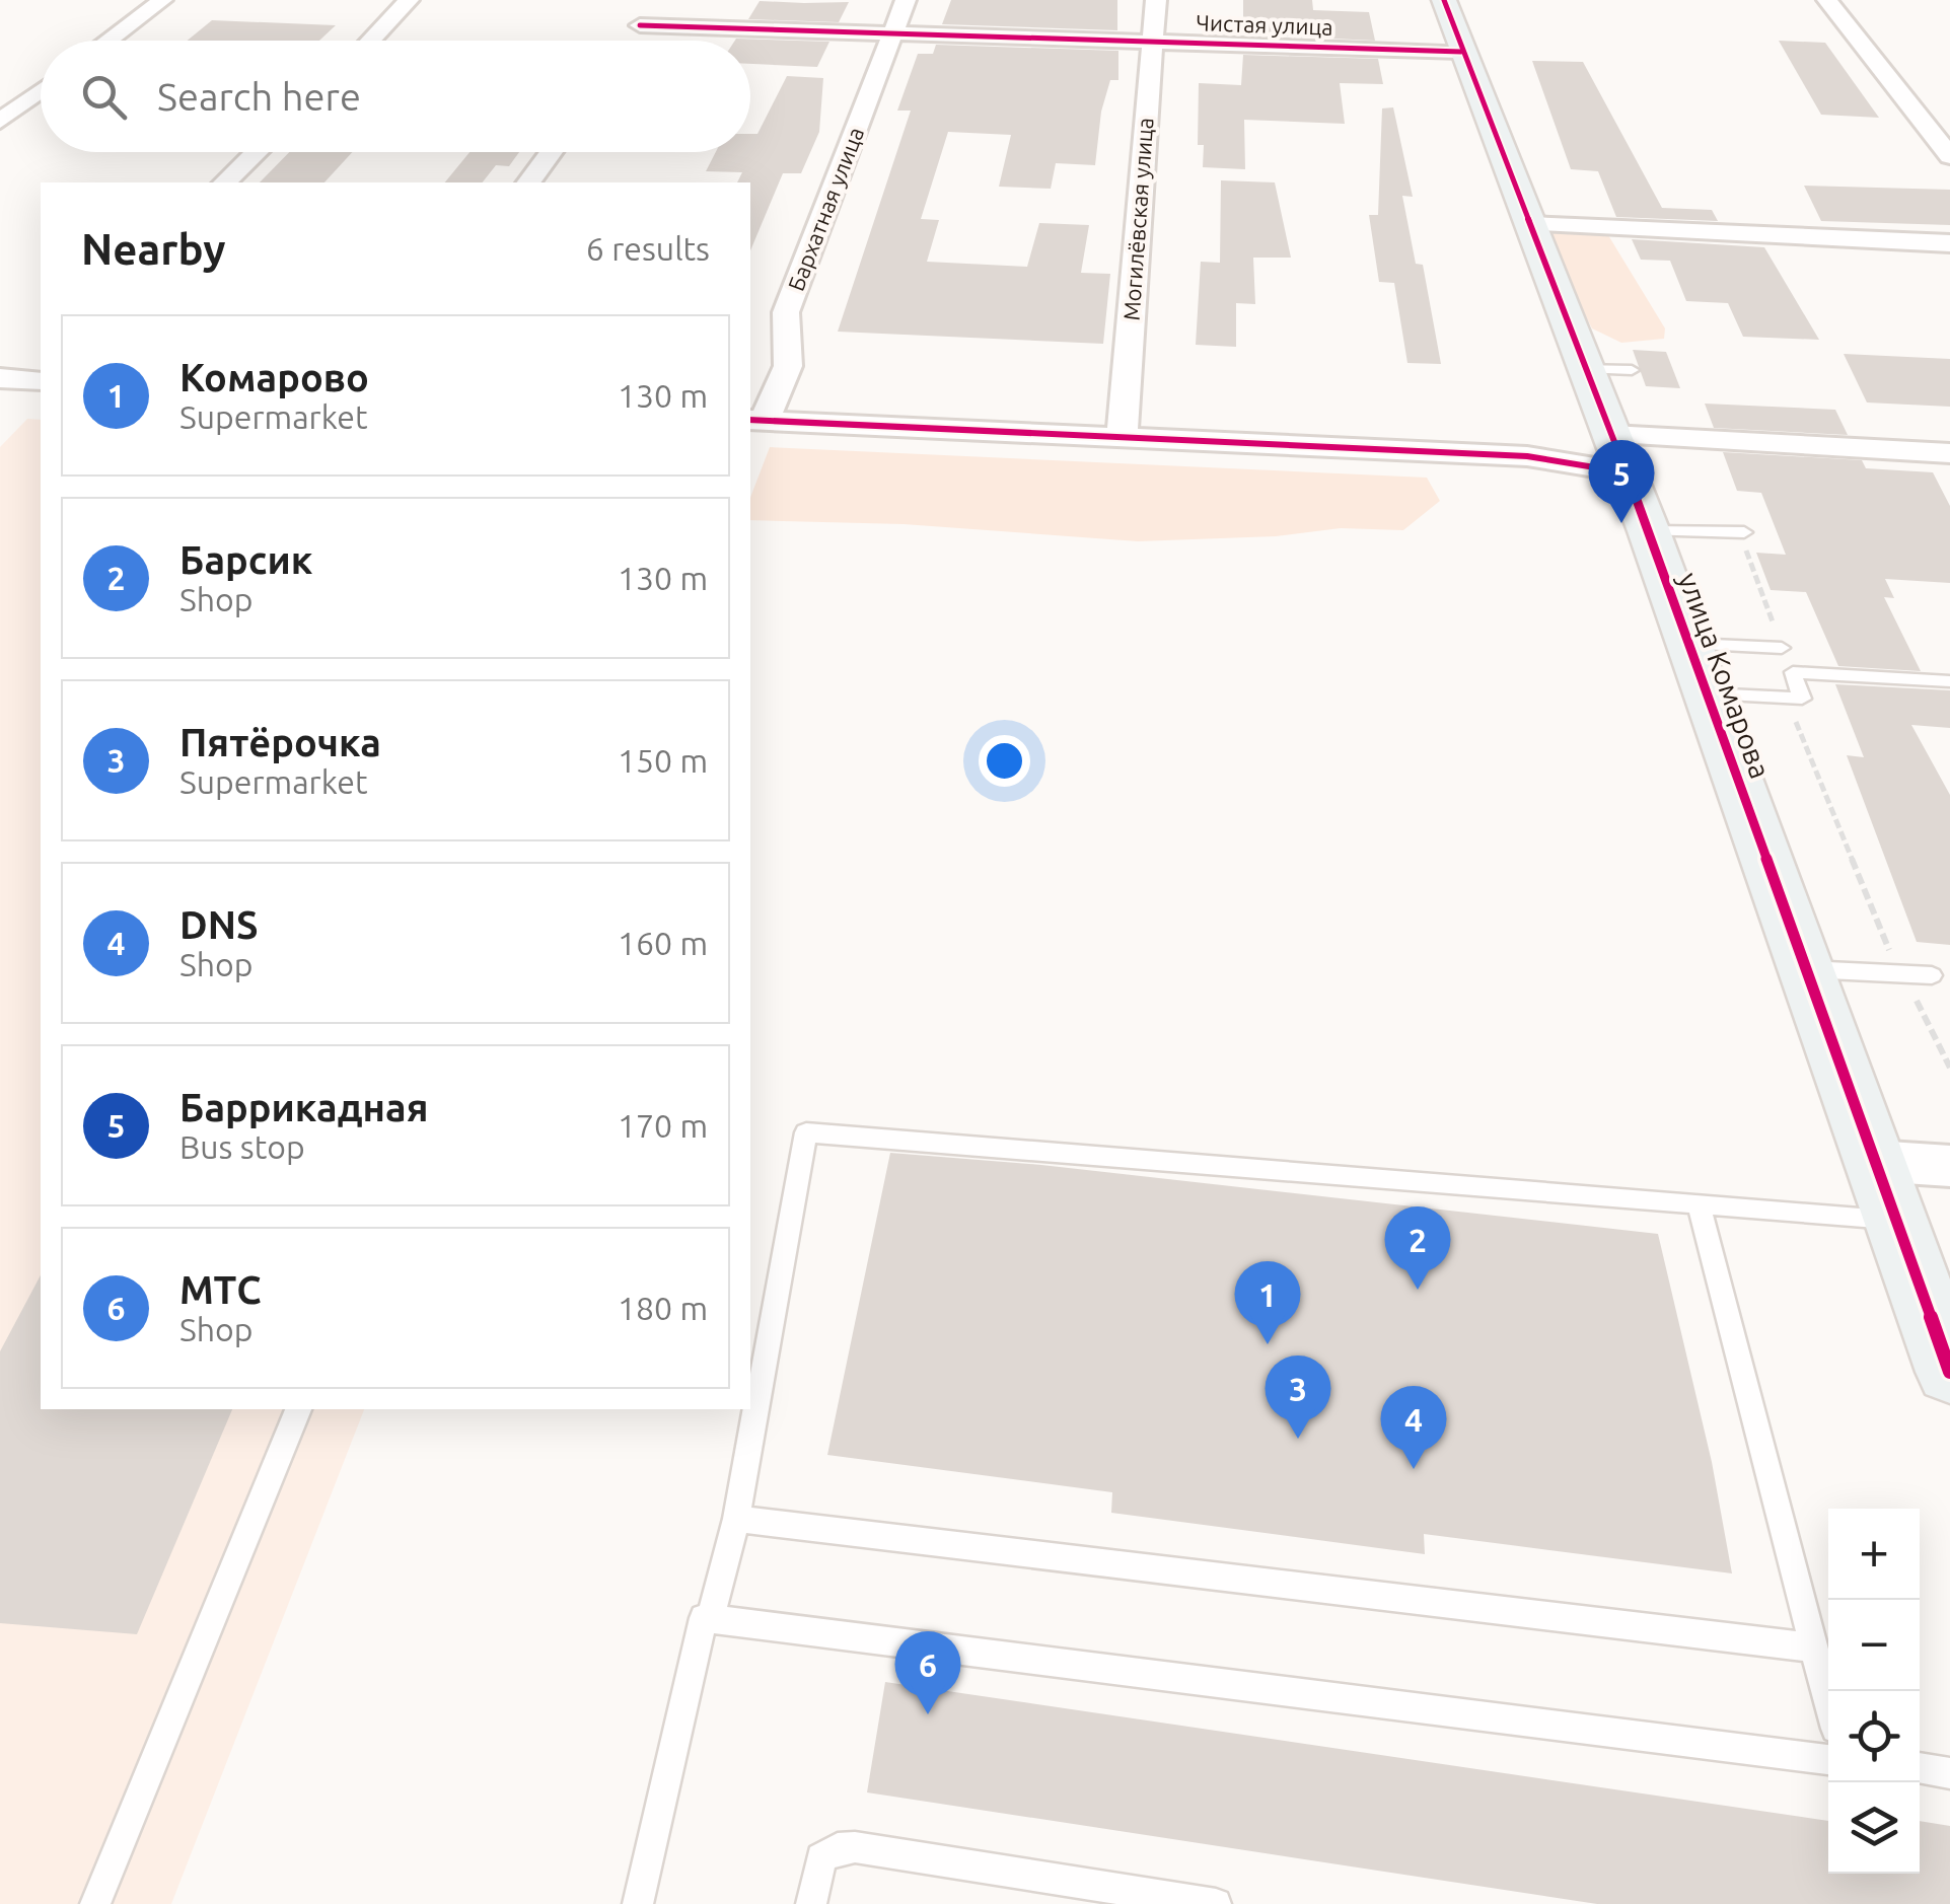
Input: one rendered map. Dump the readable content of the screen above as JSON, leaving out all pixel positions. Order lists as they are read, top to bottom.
{
  "streets": {
    "street": [
      "Чистая улица",
      "Бархатная улица",
      "Могилёвская улица",
      "улица Комарова"
    ]
  },
  "crossings": [
    ["Чистая улица", "Бархатная улица"],
    ["Чистая улица", "Могилёвская улица"],
    ["Чистая улица", "улица Комарова"]
  ],
  "page": {
    "search": "Search here",
    "heading": ["Nearby", "6 results"],
    "list": [
      {
        "mark": "1",
        "name": "Комарово",
        "note": "Supermarket",
        "value": "130 m"
      },
      {
        "mark": "2",
        "name": "Барсик",
        "note": "Shop",
        "value": "130 m"
      },
      {
        "mark": "3",
        "name": "Пятёрочка",
        "note": "Supermarket",
        "value": "150 m"
      },
      {
        "mark": "4",
        "name": "DNS",
        "note": "Shop",
        "value": "160 m"
      },
      {
        "mark": "5",
        "name": "Баррикадная",
        "note": "Bus stop",
        "value": "170 m"
      },
      {
        "mark": "6",
        "name": "МТС",
        "note": "Shop",
        "value": "180 m"
      }
    ],
    "pins": [
      "5",
      "2",
      "1",
      "3",
      "4",
      "6"
    ],
    "map_buttons": ["+", "−"]
  }
}
